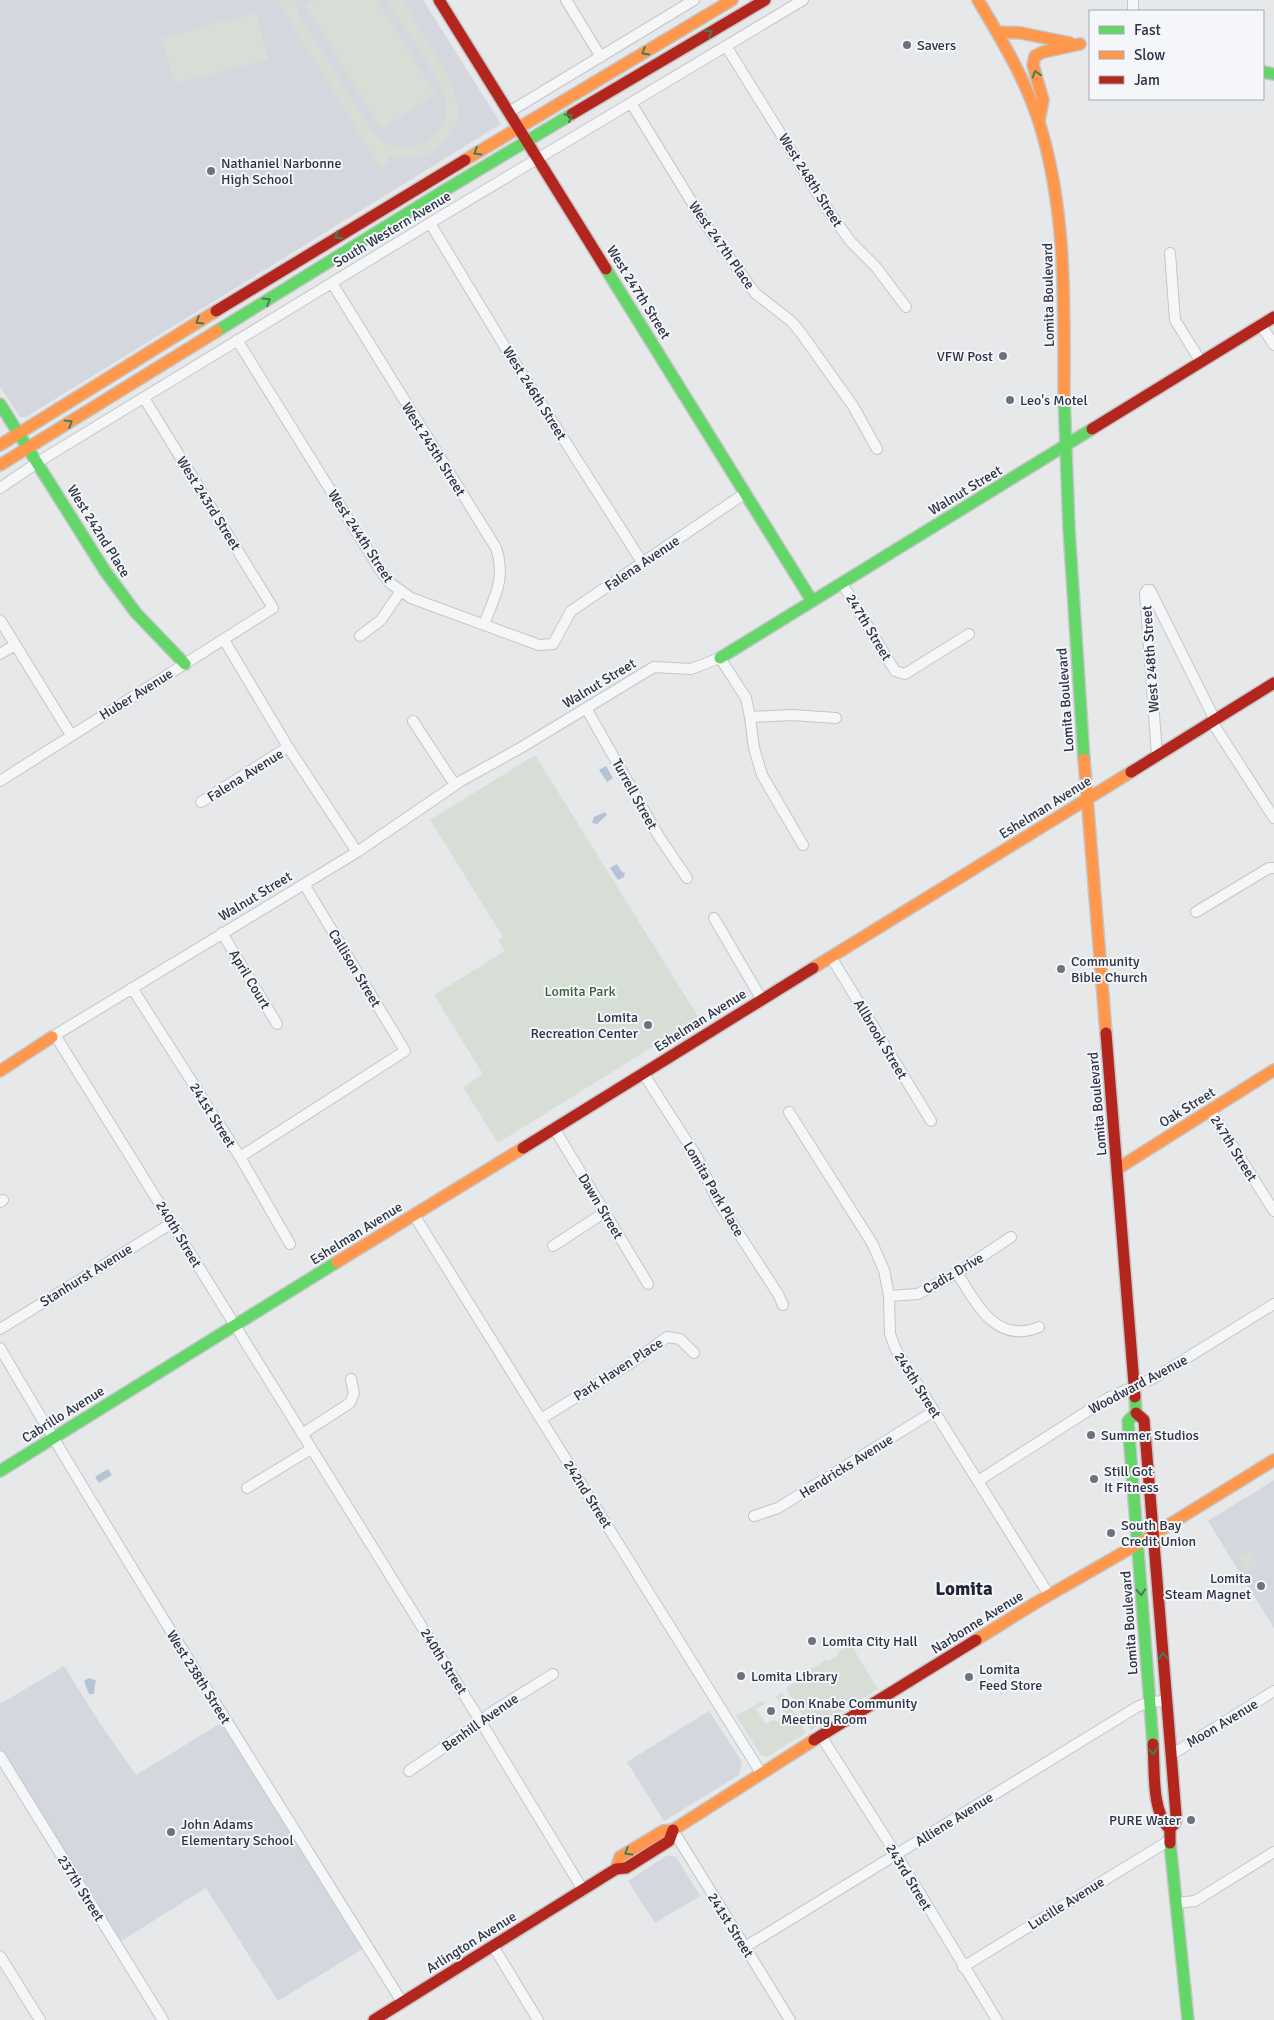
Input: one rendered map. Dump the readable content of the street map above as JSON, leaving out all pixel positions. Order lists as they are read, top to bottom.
{
  "streets": {
    "main road": [
      "South Western Avenue",
      "West 247th Street",
      "Lomita Boulevard",
      "Walnut Street",
      "West 242nd Place",
      "Eshelman Avenue",
      "Oak Street",
      "Cabrillo Avenue",
      "Narbonne Avenue",
      "Arlington Avenue"
    ],
    "street": [
      "West 248th Street",
      "West 247th Place",
      "West 246th Street",
      "West 245th Street",
      "West 243rd Street",
      "West 244th Street",
      "Falena Avenue",
      "247th Street",
      "Huber Avenue",
      "Turrell Street",
      "Callison Street",
      "April Court",
      "Allbrook Street",
      "241st Street",
      "Lomita Park Place",
      "Dawn Street",
      "240th Street",
      "Cadiz Drive",
      "Stanhurst Avenue",
      "Park Haven Place",
      "Woodward Avenue",
      "245th Street",
      "Hendricks Avenue",
      "242nd Street",
      "West 238th Street",
      "Benhill Avenue",
      "Moon Avenue",
      "Alliene Avenue",
      "243rd Street",
      "237th Street",
      "Lucille Avenue"
    ]
  },
  "crossings": [
    ["West 248th Street", "South Western Avenue"],
    ["West 248th Street", "Eshelman Avenue"],
    ["South Western Avenue", "West 247th Place"],
    ["South Western Avenue", "West 247th Street"],
    ["South Western Avenue", "West 246th Street"],
    ["South Western Avenue", "West 245th Street"],
    ["South Western Avenue", "West 243rd Street"],
    ["South Western Avenue", "West 242nd Place"],
    ["South Western Avenue", "West 244th Street"],
    ["West 247th Street", "Walnut Street"],
    ["West 247th Street", "Falena Avenue"],
    ["Lomita Boulevard", "Walnut Street"],
    ["Lomita Boulevard", "Eshelman Avenue"],
    ["Lomita Boulevard", "Oak Street"],
    ["Lomita Boulevard", "Woodward Avenue"],
    ["Lomita Boulevard", "Narbonne Avenue"],
    ["Lomita Boulevard", "Moon Avenue"],
    ["Lomita Boulevard", "Alliene Avenue"],
    ["Lomita Boulevard", "Lucille Avenue"],
    ["West 246th Street", "Falena Avenue"],
    ["West 245th Street", "West 244th Street"],
    ["Walnut Street", "247th Street"],
    ["Walnut Street", "Turrell Street"],
    ["Walnut Street", "Callison Street"],
    ["Walnut Street", "April Court"],
    ["Walnut Street", "241st Street"],
    ["Walnut Street", "240th Street"],
    ["West 243rd Street", "Huber Avenue"],
    ["West 242nd Place", "Huber Avenue"],
    ["West 244th Street", "Falena Avenue"],
    ["247th Street", "Oak Street"],
    ["Eshelman Avenue", "Allbrook Street"],
    ["Eshelman Avenue", "Lomita Park Place"],
    ["Eshelman Avenue", "Dawn Street"],
    ["Eshelman Avenue", "240th Street"],
    ["Eshelman Avenue", "Cabrillo Avenue"],
    ["Eshelman Avenue", "242nd Street"],
    ["Callison Street", "241st Street"],
    ["241st Street", "Narbonne Avenue"],
    ["241st Street", "Alliene Avenue"],
    ["240th Street", "Stanhurst Avenue"],
    ["240th Street", "Narbonne Avenue"],
    ["240th Street", "Benhill Avenue"],
    ["240th Street", "Arlington Avenue"],
    ["Cadiz Drive", "245th Street"],
    ["Park Haven Place", "242nd Street"],
    ["Woodward Avenue", "245th Street"],
    ["245th Street", "Hendricks Avenue"],
    ["245th Street", "Narbonne Avenue"],
    ["Cabrillo Avenue", "West 238th Street"],
    ["242nd Street", "Narbonne Avenue"],
    ["Narbonne Avenue", "243rd Street"],
    ["Narbonne Avenue", "Arlington Avenue"],
    ["West 238th Street", "Arlington Avenue"],
    ["Alliene Avenue", "243rd Street"],
    ["243rd Street", "Lucille Avenue"]
  ],
  "districts": ["Lomita"],
  "parks": ["Lomita Park"],
  "places": [
    "Savers",
    "Nathaniel Narbonne High School",
    "VFW Post",
    "Leo's Motel",
    "Community Bible Church",
    "Lomita Recreation Center",
    "Summer Studios",
    "Still Got It Fitness",
    "South Bay Credit Union",
    "Lomita Steam Magnet",
    "Lomita City Hall",
    "Lomita Library",
    "Lomita Feed Store",
    "Don Knabe Community Meeting Room",
    "PURE Water",
    "John Adams Elementary School"
  ],
  "legend": ["Fast", "Slow", "Jam"]
}
